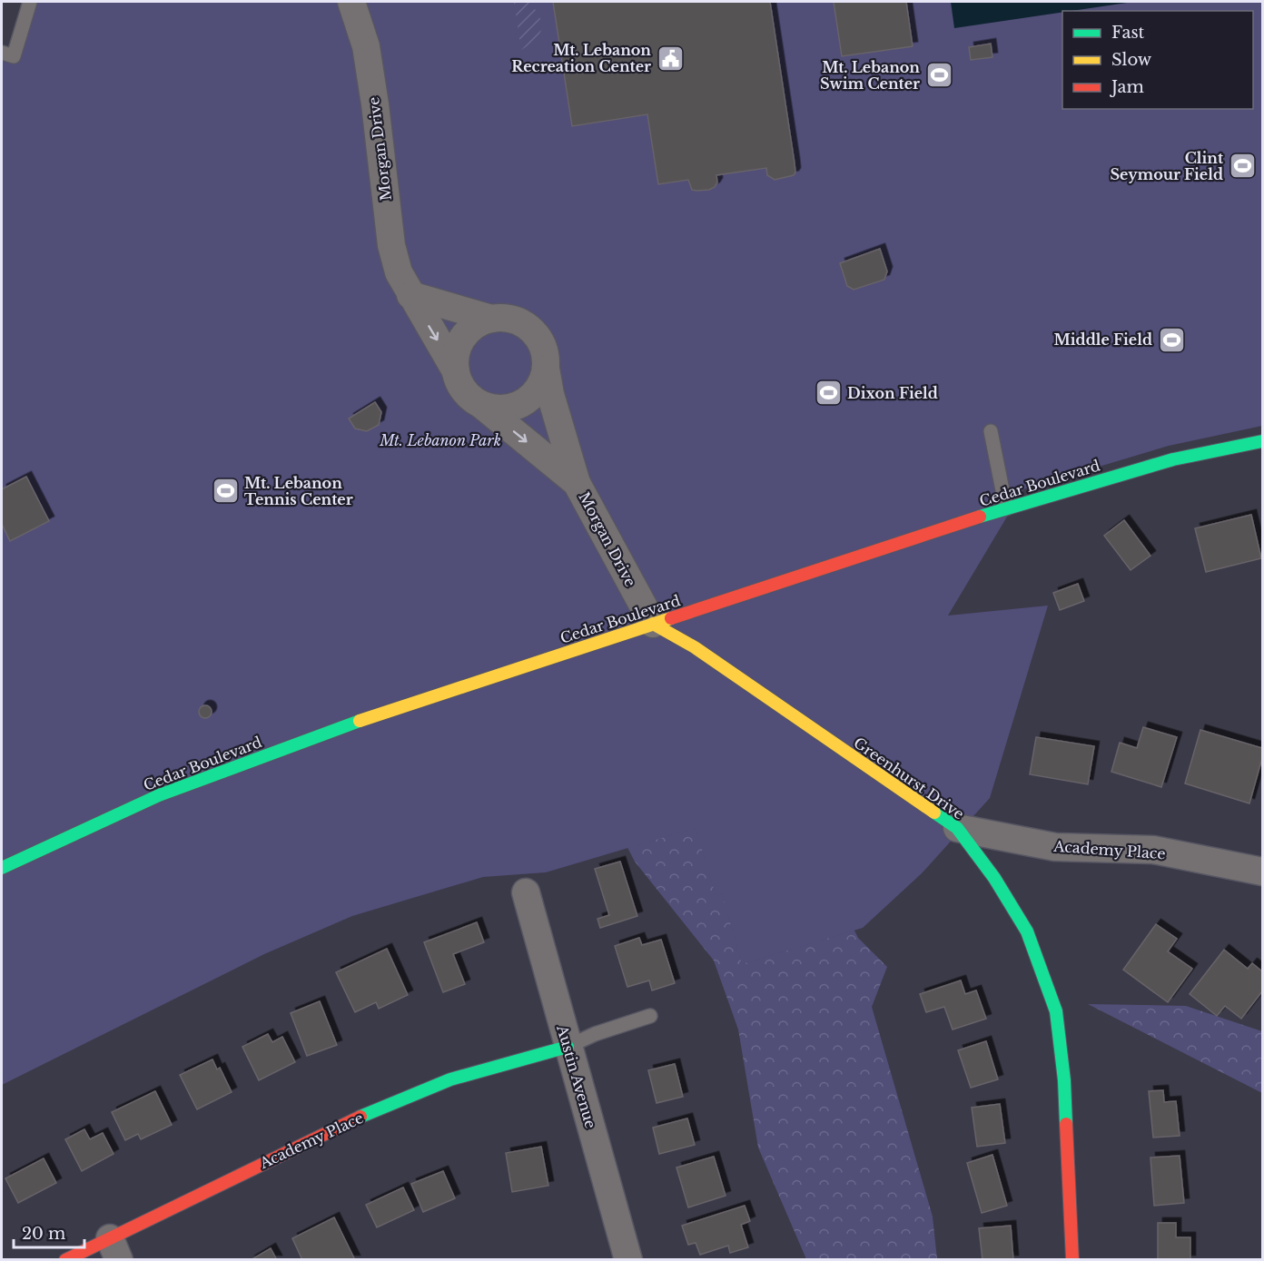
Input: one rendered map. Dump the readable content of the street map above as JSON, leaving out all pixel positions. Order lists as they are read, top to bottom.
{
  "streets": {
    "street": [
      "Morgan Drive",
      "Cedar Boulevard",
      "Greenhurst Drive",
      "Academy Place",
      "Austin Avenue"
    ]
  },
  "crossings": [
    ["Morgan Drive", "Cedar Boulevard"],
    ["Morgan Drive", "Greenhurst Drive"],
    ["Cedar Boulevard", "Greenhurst Drive"],
    ["Greenhurst Drive", "Academy Place"],
    ["Academy Place", "Austin Avenue"]
  ],
  "parks": ["Mt. Lebanon Park"],
  "places": {
    "public building": ["Mt. Lebanon Recreation Center"],
    "sports": [
      "Mt. Lebanon Swim Center",
      "Clint Seymour Field",
      "Middle Field",
      "Dixon Field",
      "Mt. Lebanon Tennis Center"
    ]
  },
  "legend": ["Fast", "Slow", "Jam"],
  "scale_bar": "20 m"
}
